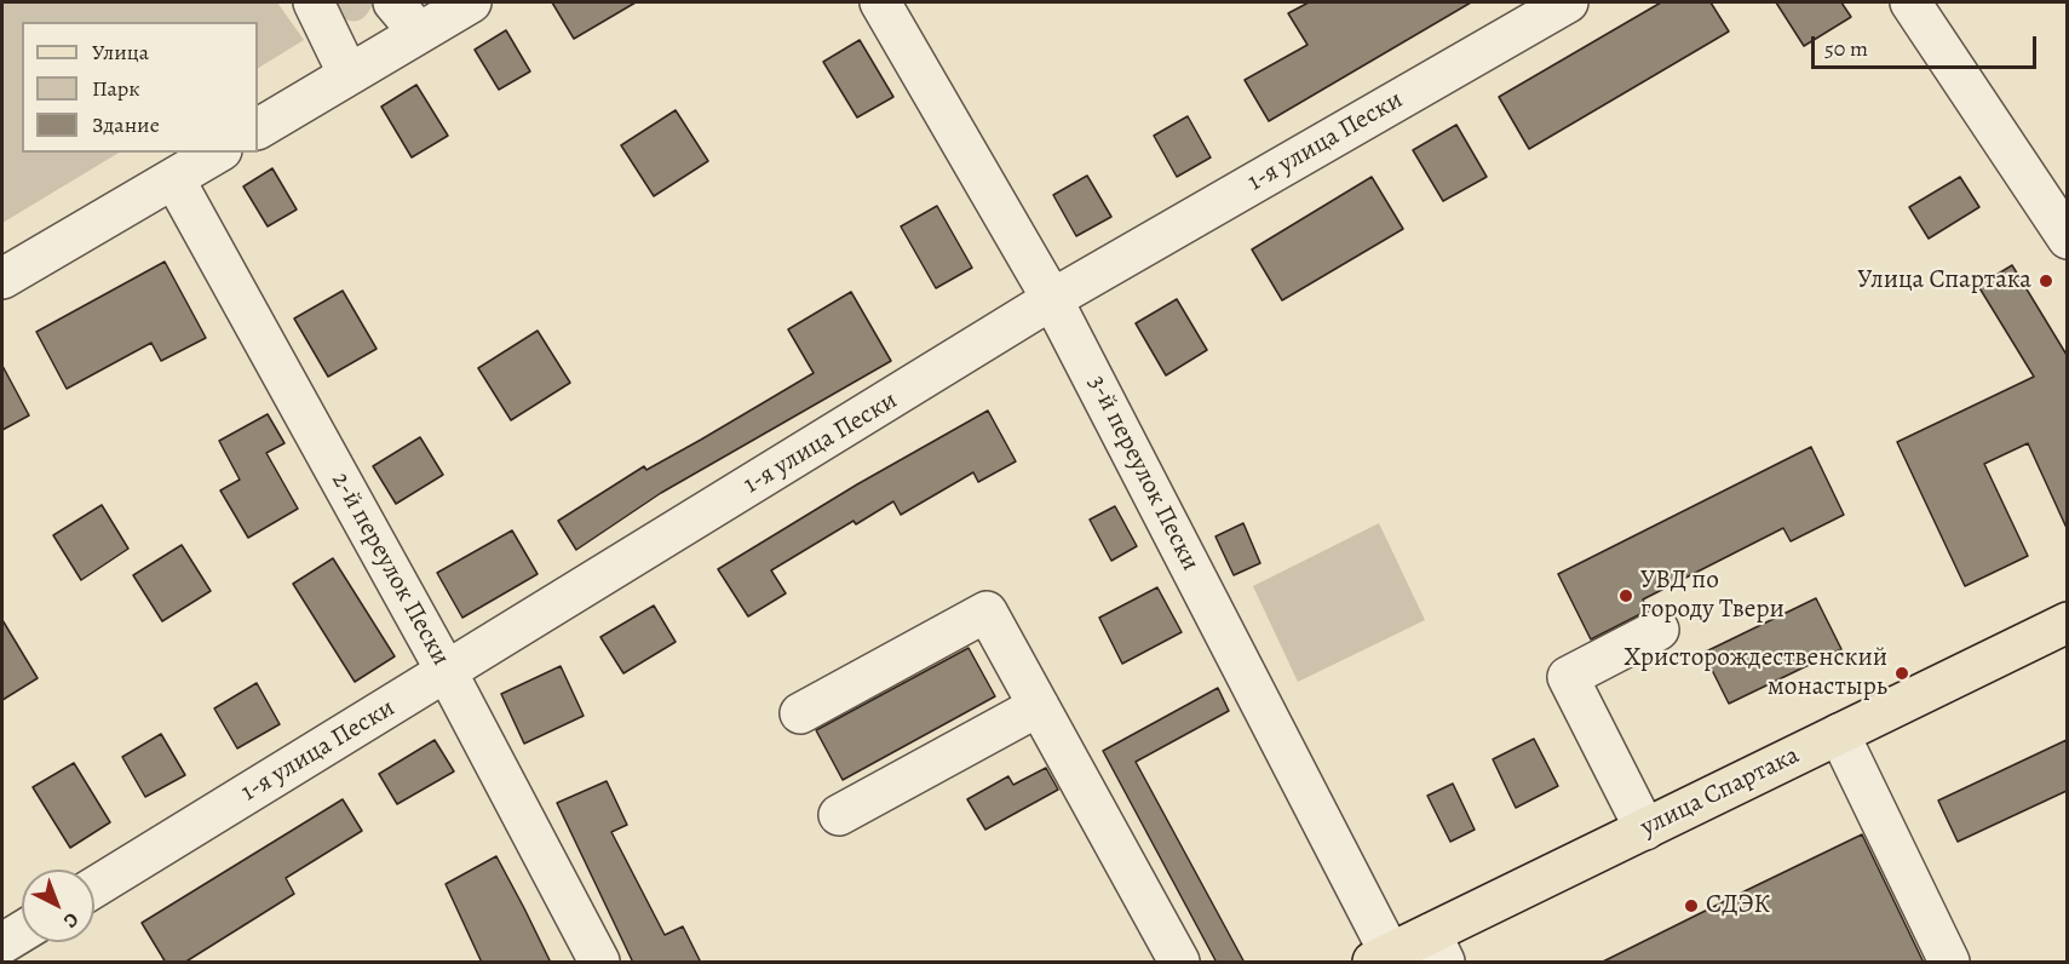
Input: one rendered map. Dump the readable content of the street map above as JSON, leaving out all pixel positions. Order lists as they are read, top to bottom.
{
  "streets": {
    "main road": ["улица Спартака"],
    "street": ["1-я улица Пески", "3-й переулок Пески", "2-й переулок Пески"]
  },
  "crossings": [
    ["1-я улица Пески", "3-й переулок Пески"],
    ["1-я улица Пески", "2-й переулок Пески"],
    ["3-й переулок Пески", "улица Спартака"]
  ],
  "places": [
    "Улица Спартака",
    "УВД по городу Твери",
    "Христорождественский монастырь",
    "СДЭК"
  ],
  "legend": ["Улица", "Парк", "Здание"],
  "scale_bar": "50 m",
  "north": "bottom right"
}
